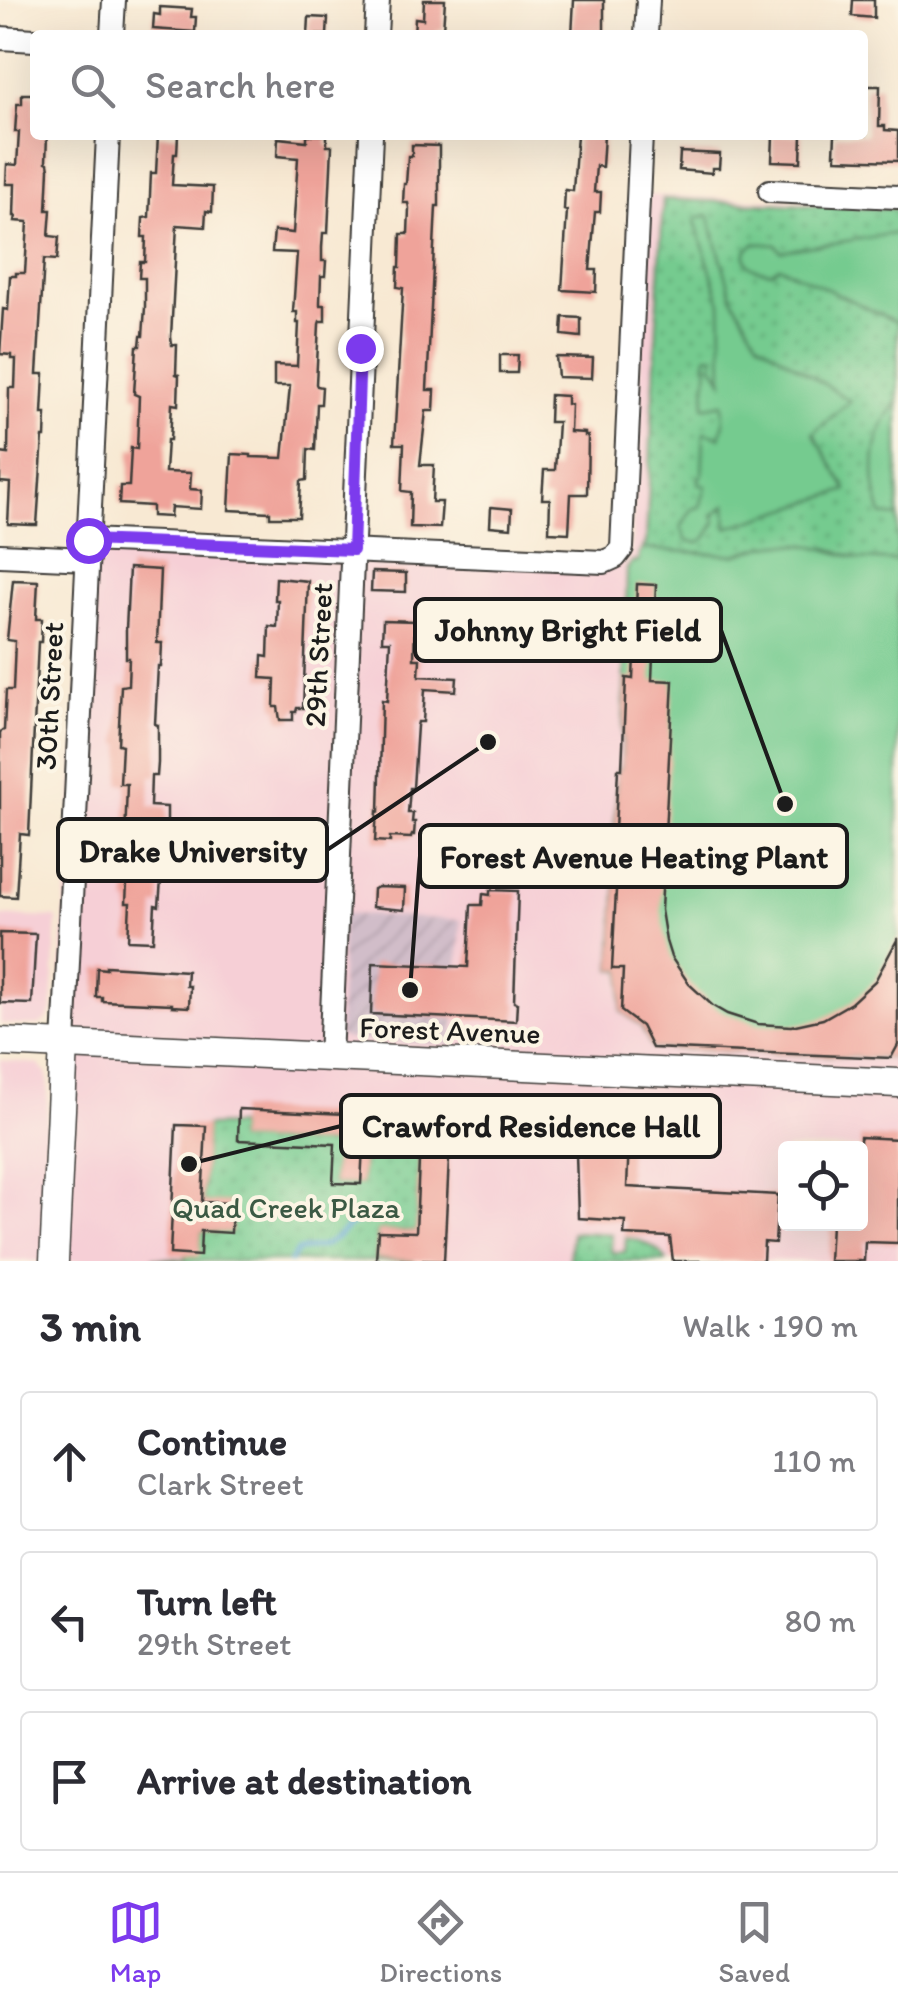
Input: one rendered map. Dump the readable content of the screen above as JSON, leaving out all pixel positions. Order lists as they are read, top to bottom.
{
  "streets": {
    "main road": ["30th Street", "Forest Avenue"],
    "street": ["29th Street"]
  },
  "crossings": [
    ["29th Street", "Forest Avenue"],
    ["30th Street", "Forest Avenue"]
  ],
  "parks": ["Quad Creek Plaza"],
  "places": [
    "Drake University",
    "Johnny Bright Field",
    "Forest Avenue Heating Plant",
    "Crawford Residence Hall"
  ],
  "page": {
    "search": "Search here",
    "heading": ["3 min", "Walk · 190 m"],
    "list": [
      ["Continue", "Clark Street", "110 m"],
      ["Turn left", "29th Street", "80 m"],
      "Arrive at destination"
    ],
    "nav": ["Map", "Directions", "Saved"]
  }
}
